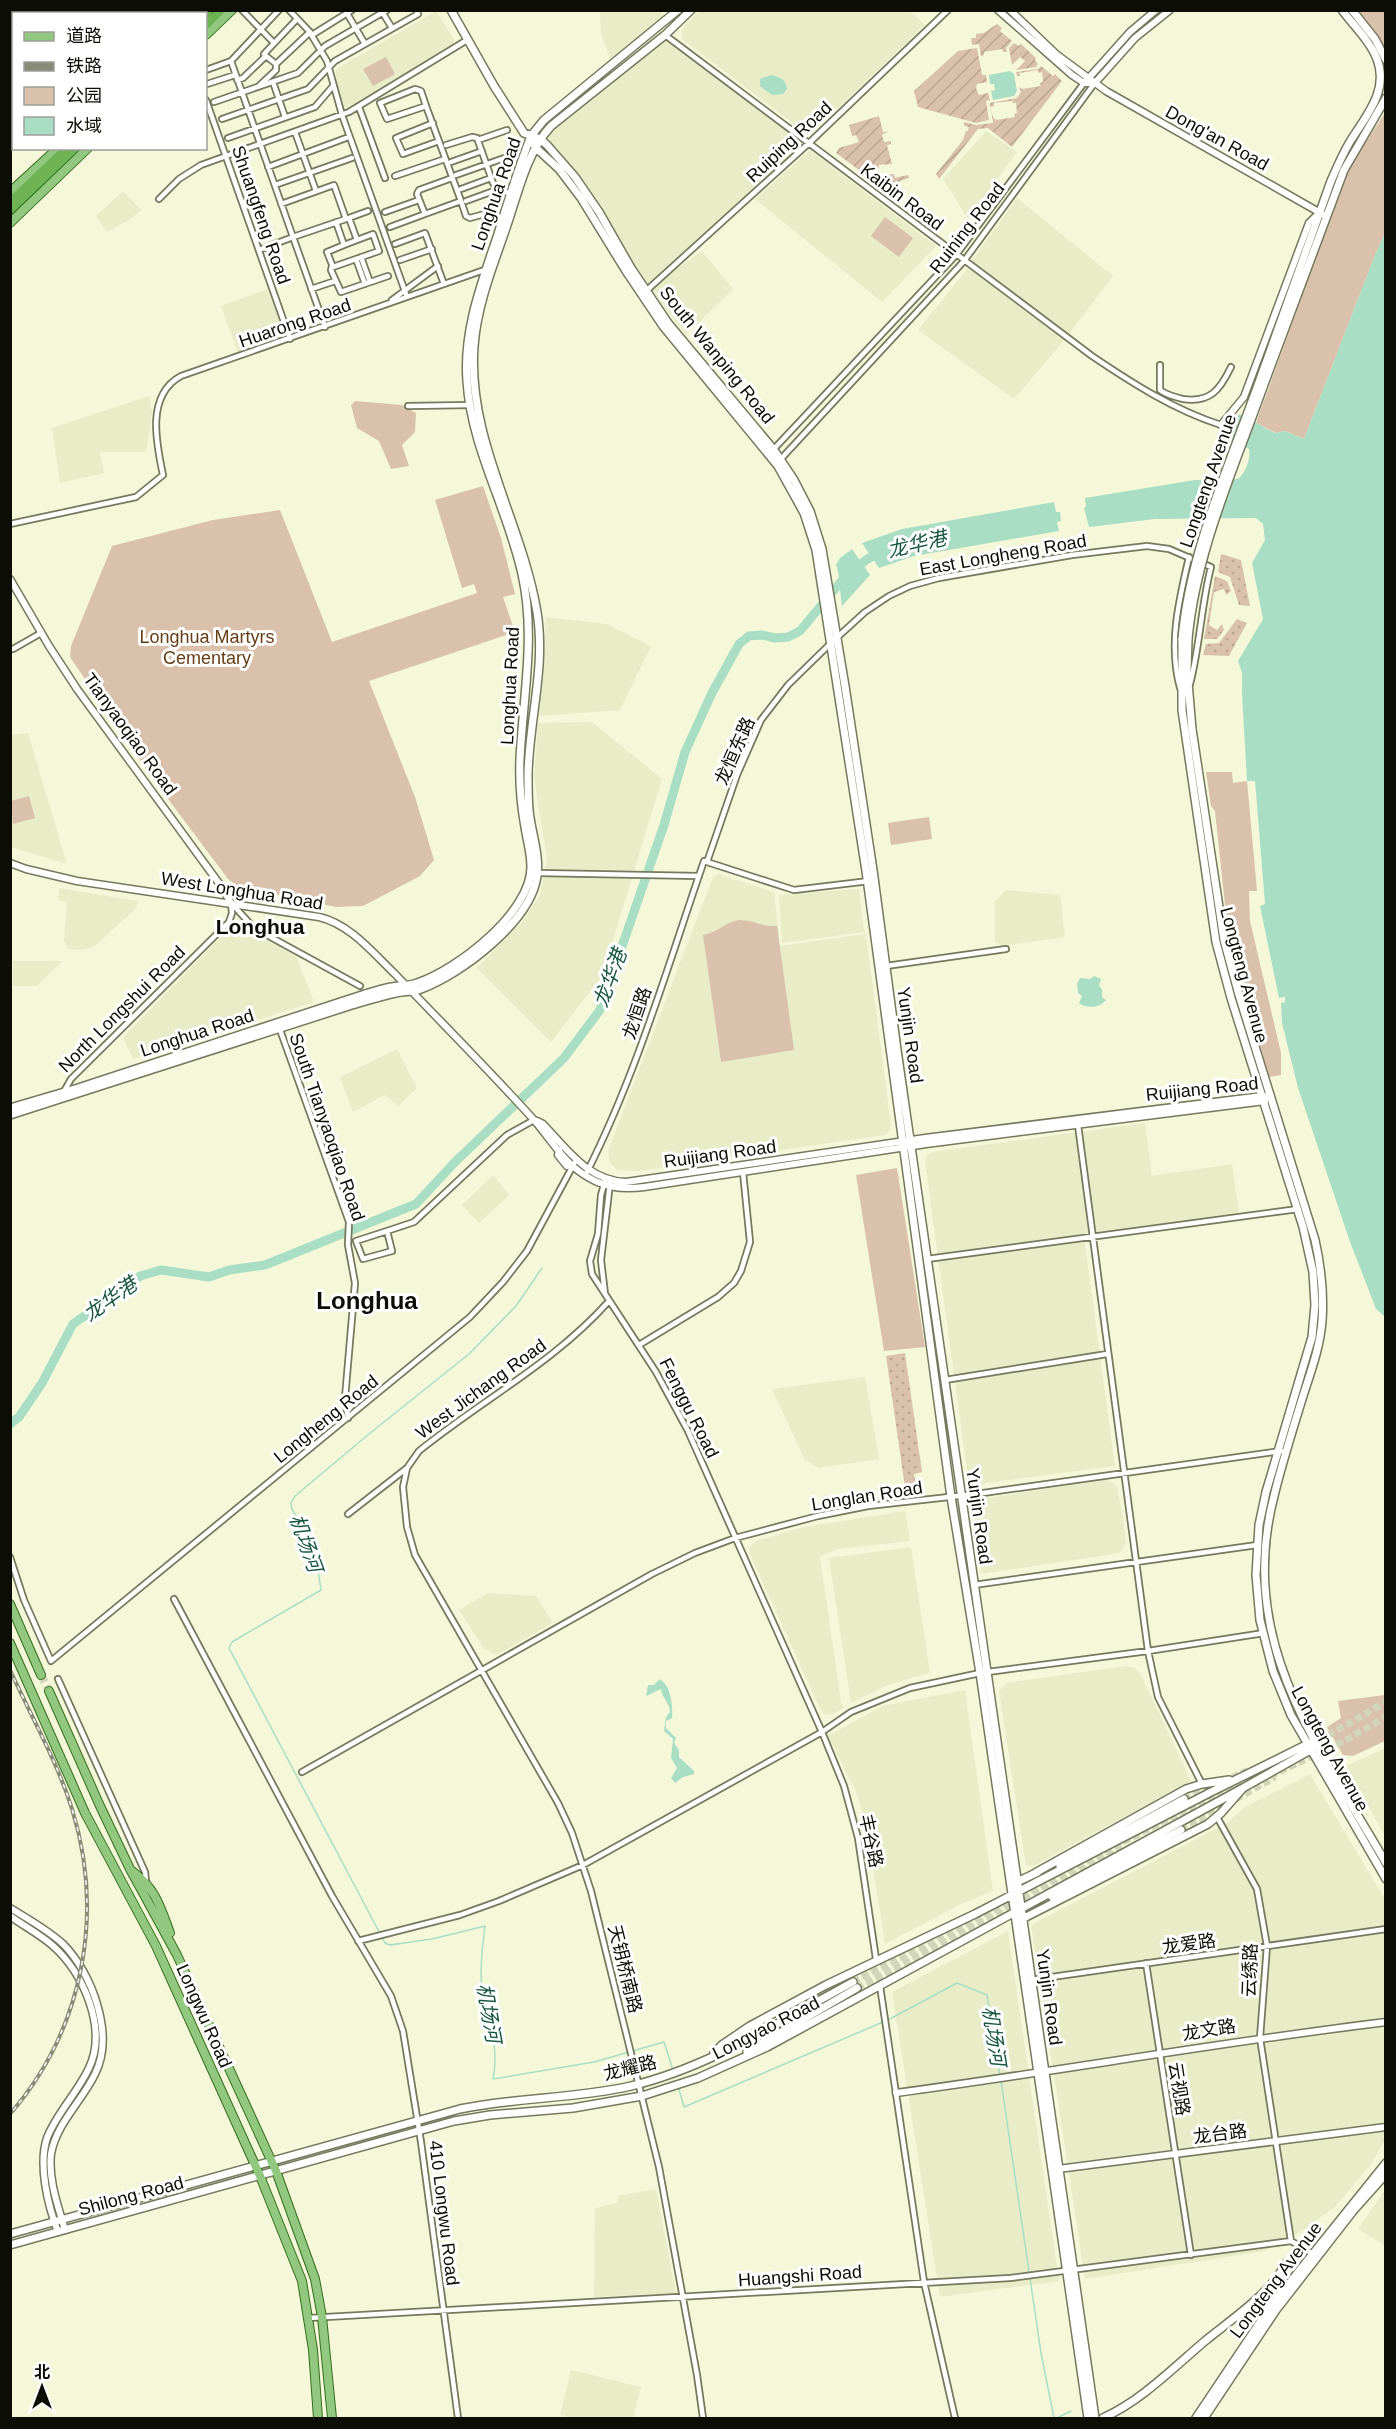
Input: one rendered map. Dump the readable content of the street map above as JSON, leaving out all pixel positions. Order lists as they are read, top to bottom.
{
  "streets": {
    "main road": [
      "Longhua Road",
      "South Wanping Road",
      "Longteng Avenue",
      "North Longshui Road",
      "Yunjin Road",
      "Longwu Road",
      "Longyao Road",
      "龙耀路",
      "Shilong Road"
    ],
    "street": [
      "Dong'an Road",
      "Ruiping Road",
      "Kaibin Road",
      "Shuangfeng Road",
      "Ruining Road",
      "Huarong Road",
      "East Longheng Road",
      "Tianyaoqiao Road",
      "龙恒东路",
      "West Longhua Road",
      "龙恒路",
      "Ruijiang Road",
      "South Tianyaoqiao Road",
      "West Jichang Road",
      "Fenggu Road",
      "Longheng Road",
      "Longlan Road",
      "丰谷路",
      "龙爱路",
      "天钥桥南路",
      "云绣路",
      "龙文路",
      "云视路",
      "龙台路",
      "410 Longwu Road",
      "Huangshi Road"
    ]
  },
  "crossings": [
    ["Dong'an Road", "Ruining Road"],
    ["Dong'an Road", "Longteng Avenue"],
    ["Ruiping Road", "Kaibin Road"],
    ["Ruiping Road", "South Wanping Road"],
    ["Longhua Road", "Kaibin Road"],
    ["Longhua Road", "Huarong Road"],
    ["Longhua Road", "South Wanping Road"],
    ["Longhua Road", "West Longhua Road"],
    ["Longhua Road", "North Longshui Road"],
    ["Longhua Road", "South Tianyaoqiao Road"],
    ["Kaibin Road", "Ruining Road"],
    ["Shuangfeng Road", "Huarong Road"],
    ["Ruining Road", "South Wanping Road"],
    ["South Wanping Road", "Yunjin Road"],
    ["Longteng Avenue", "East Longheng Road"],
    ["Longteng Avenue", "Ruijiang Road"],
    ["Longteng Avenue", "Longlan Road"],
    ["Longteng Avenue", "Longyao Road"],
    ["East Longheng Road", "龙恒东路"],
    ["East Longheng Road", "Yunjin Road"],
    ["Tianyaoqiao Road", "West Longhua Road"],
    ["Tianyaoqiao Road", "North Longshui Road"],
    ["龙恒东路", "龙恒路"],
    ["龙恒东路", "Yunjin Road"],
    ["West Longhua Road", "North Longshui Road"],
    ["West Longhua Road", "龙恒路"],
    ["West Longhua Road", "Ruijiang Road"],
    ["West Longhua Road", "Fenggu Road"],
    ["West Longhua Road", "Longheng Road"],
    ["Yunjin Road", "Ruijiang Road"],
    ["Yunjin Road", "Longlan Road"],
    ["Yunjin Road", "龙爱路"],
    ["Yunjin Road", "Longyao Road"],
    ["Yunjin Road", "龙文路"],
    ["Yunjin Road", "龙台路"],
    ["Yunjin Road", "Huangshi Road"],
    ["Ruijiang Road", "Fenggu Road"],
    ["South Tianyaoqiao Road", "Longheng Road"],
    ["West Jichang Road", "Fenggu Road"],
    ["West Jichang Road", "天钥桥南路"],
    ["Fenggu Road", "Longlan Road"],
    ["Fenggu Road", "丰谷路"],
    ["Longlan Road", "天钥桥南路"],
    ["丰谷路", "Longyao Road"],
    ["龙爱路", "云绣路"],
    ["龙爱路", "云视路"],
    ["天钥桥南路", "Longyao Road"],
    ["天钥桥南路", "龙耀路"],
    ["天钥桥南路", "Huangshi Road"],
    ["云绣路", "Longyao Road"],
    ["云绣路", "龙文路"],
    ["云绣路", "龙台路"],
    ["云绣路", "Huangshi Road"],
    ["Longwu Road", "Longyao Road"],
    ["Longwu Road", "Shilong Road"],
    ["Longwu Road", "Huangshi Road"],
    ["Longyao Road", "龙耀路"],
    ["Longyao Road", "Shilong Road"],
    ["Longyao Road", "410 Longwu Road"],
    ["龙文路", "云视路"],
    ["云视路", "龙台路"],
    ["云视路", "Huangshi Road"],
    ["410 Longwu Road", "Huangshi Road"]
  ],
  "districts": ["Longhua", "Longhua"],
  "water": ["龙华港", "机场河"],
  "parks": ["Longhua Martyrs Cementary"],
  "legend": [
    "道路",
    "铁路",
    "公园",
    "水域"
  ],
  "north": "top"
}
